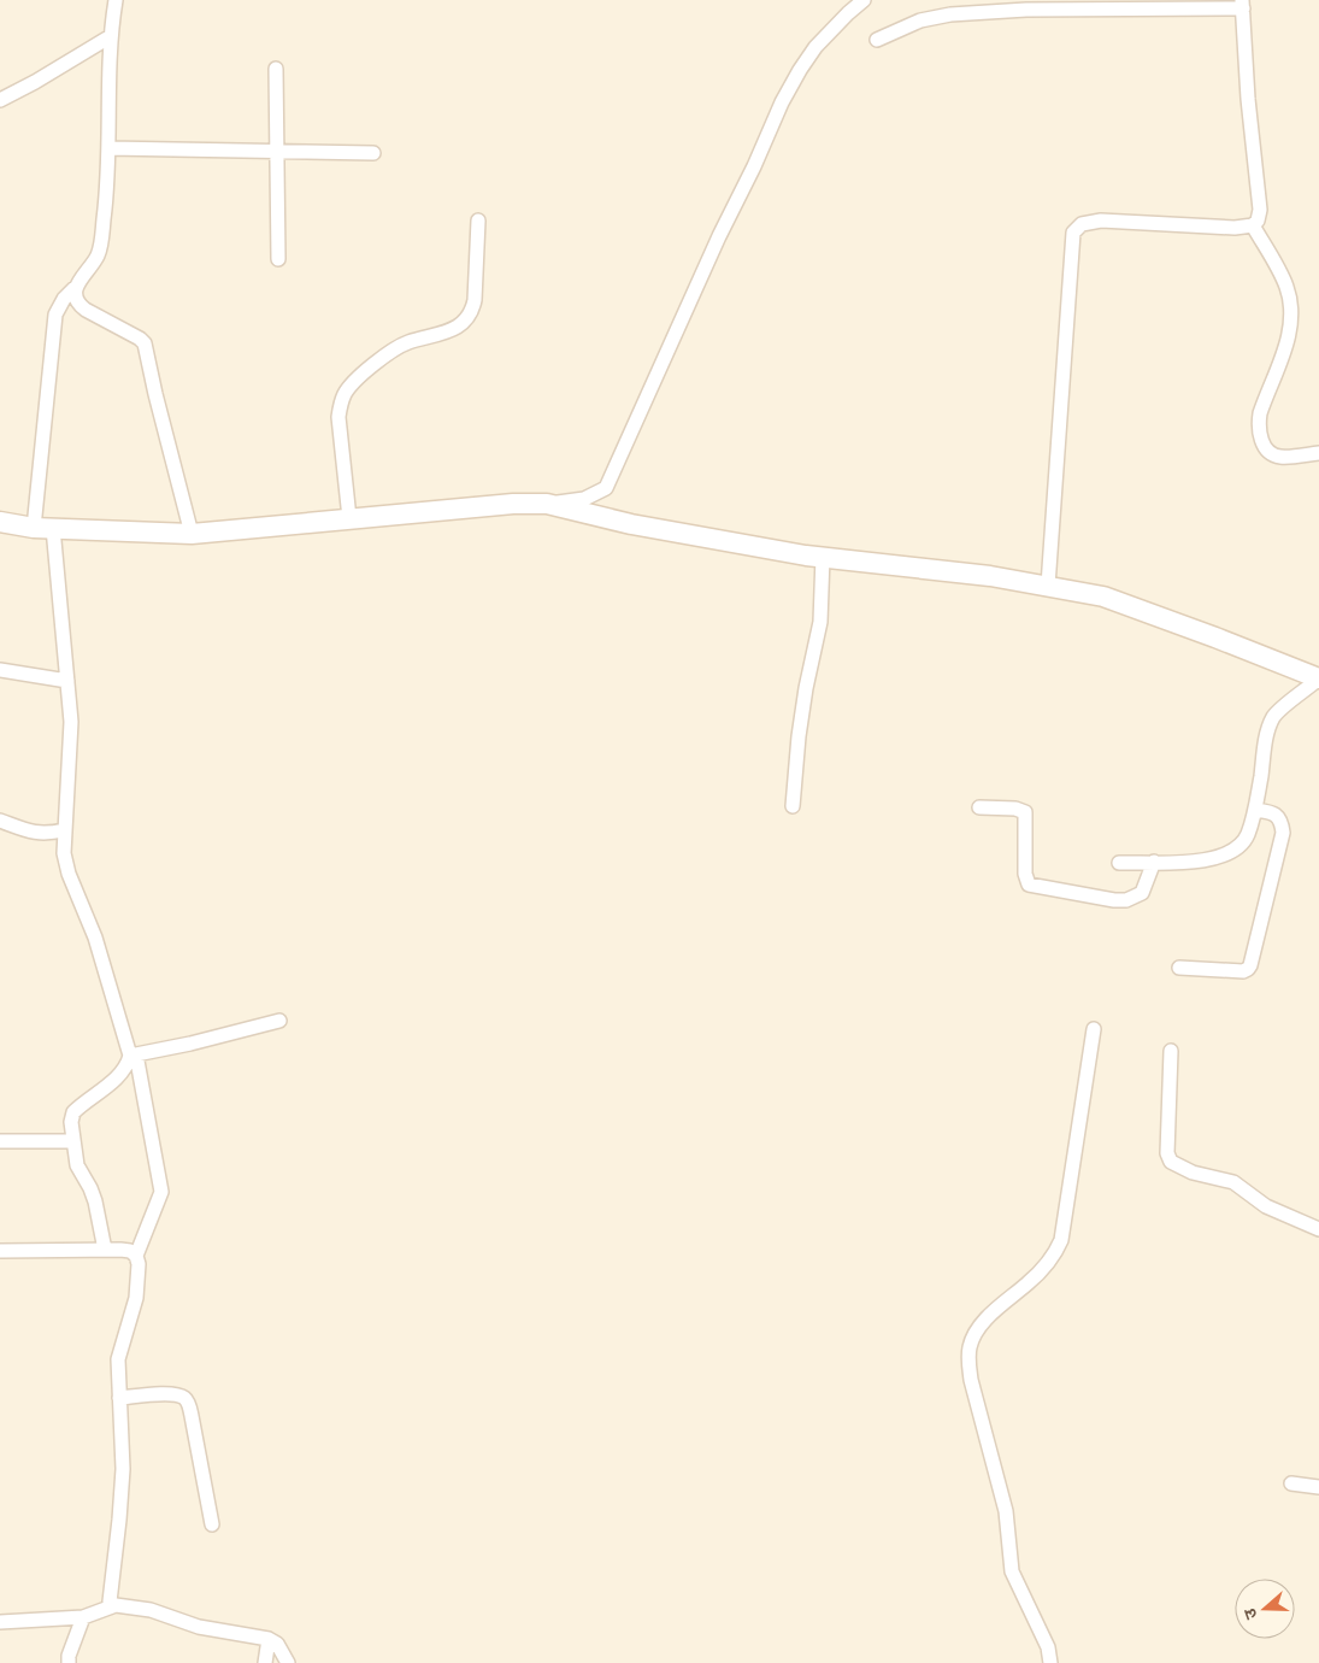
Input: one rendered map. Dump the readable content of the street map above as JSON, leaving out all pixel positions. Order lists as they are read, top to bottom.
{
  "north": "left"
}
